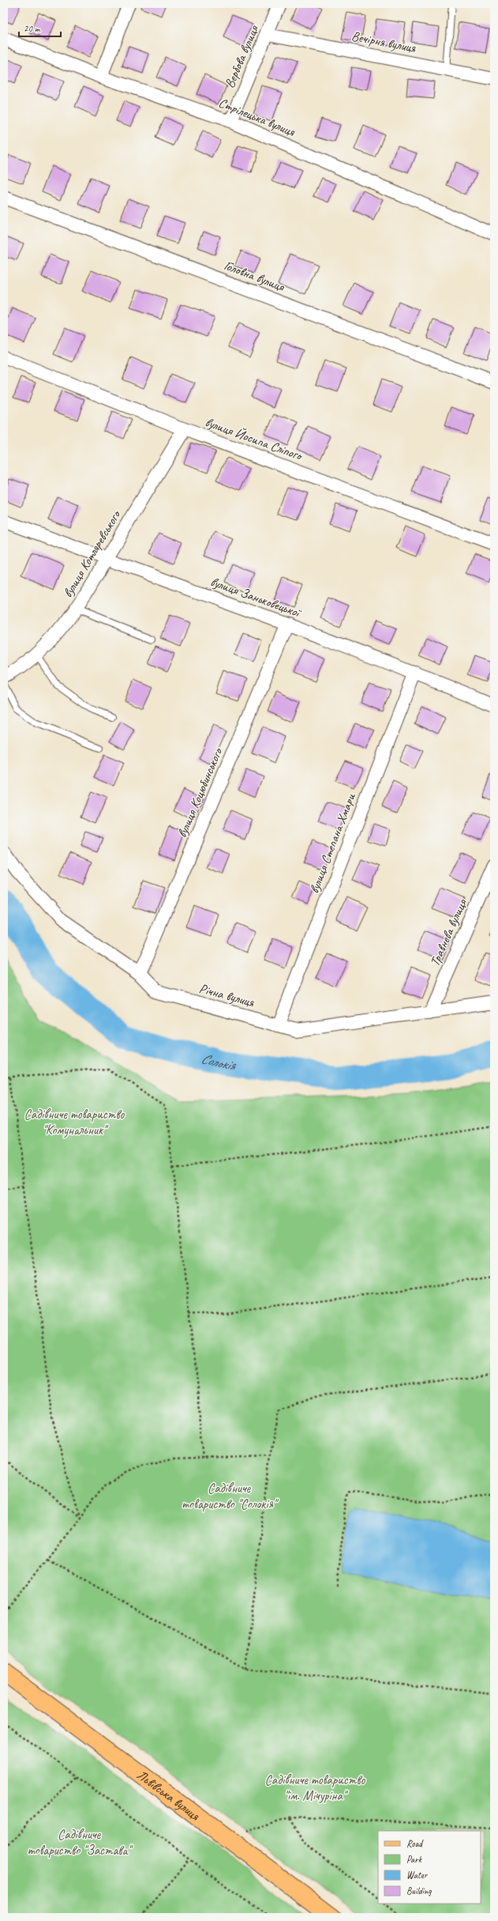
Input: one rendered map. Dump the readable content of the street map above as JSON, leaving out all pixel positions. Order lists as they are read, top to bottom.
{
  "streets": {
    "main road": ["Львівська вулиця"],
    "street": [
      "Вечірня вулиця",
      "Вербова вулиця",
      "Стрілецька вулиця",
      "Головна вулиця",
      "вулиця Йосипа Сліпого",
      "вулиця Котляревського",
      "вулиця Заньковецької",
      "вулиця Коцюбинського",
      "вулиця Степана Хмари",
      "Травнева вулиця",
      "Річна вулиця"
    ]
  },
  "crossings": [
    ["Вечірня вулиця", "Вербова вулиця"],
    ["Вербова вулиця", "Стрілецька вулиця"],
    ["вулиця Йосипа Сліпого", "вулиця Котляревського"],
    ["вулиця Котляревського", "вулиця Заньковецької"],
    ["вулиця Заньковецької", "вулиця Коцюбинського"],
    ["вулиця Заньковецької", "вулиця Степана Хмари"],
    ["вулиця Коцюбинського", "Річна вулиця"],
    ["вулиця Степана Хмари", "Річна вулиця"],
    ["Травнева вулиця", "Річна вулиця"]
  ],
  "water": ["Солокія"],
  "parks": [
    "Садівниче товариство \"Комунальник\"",
    "Садівниче товариство \"Солокія\"",
    "Садівниче товариство \"ім. Мічуріна\"",
    "Садівниче товариство \"Застава\""
  ],
  "legend": [
    "Road",
    "Park",
    "Water",
    "Building"
  ],
  "scale_bar": "20 m"
}
